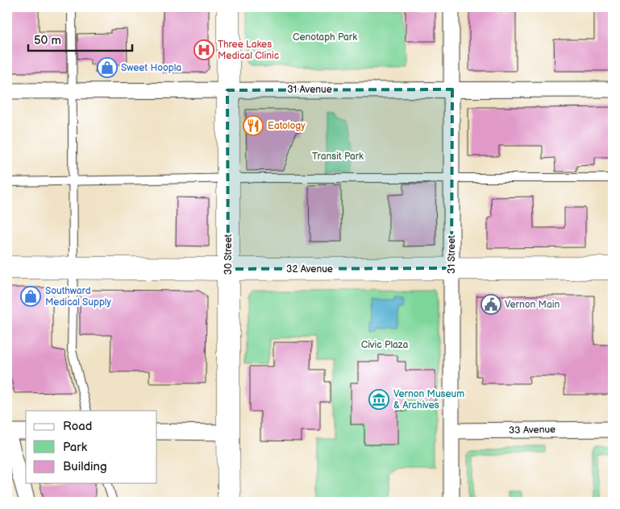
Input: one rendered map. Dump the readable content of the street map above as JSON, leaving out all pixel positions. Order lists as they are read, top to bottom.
{
  "streets": {
    "street": [
      "31 Avenue",
      "30 Street",
      "31 Street",
      "32 Avenue",
      "33 Avenue"
    ]
  },
  "crossings": [
    ["31 Avenue", "30 Street"],
    ["31 Avenue", "31 Street"],
    ["30 Street", "32 Avenue"],
    ["31 Street", "32 Avenue"],
    ["31 Street", "33 Avenue"]
  ],
  "parks": ["Cenotaph Park", "Transit Park", "Civic Plaza"],
  "places": {
    "hospital": ["Three Lakes Medical Clinic"],
    "shop": ["Sweet Hoopla", "Southward Medical Supply"],
    "restaurant": ["Eatology"],
    "public building": ["Vernon Main"],
    "museum": ["Vernon Museum & Archives"]
  },
  "legend": ["Road", "Park", "Building"],
  "scale_bar": "50 m"
}
